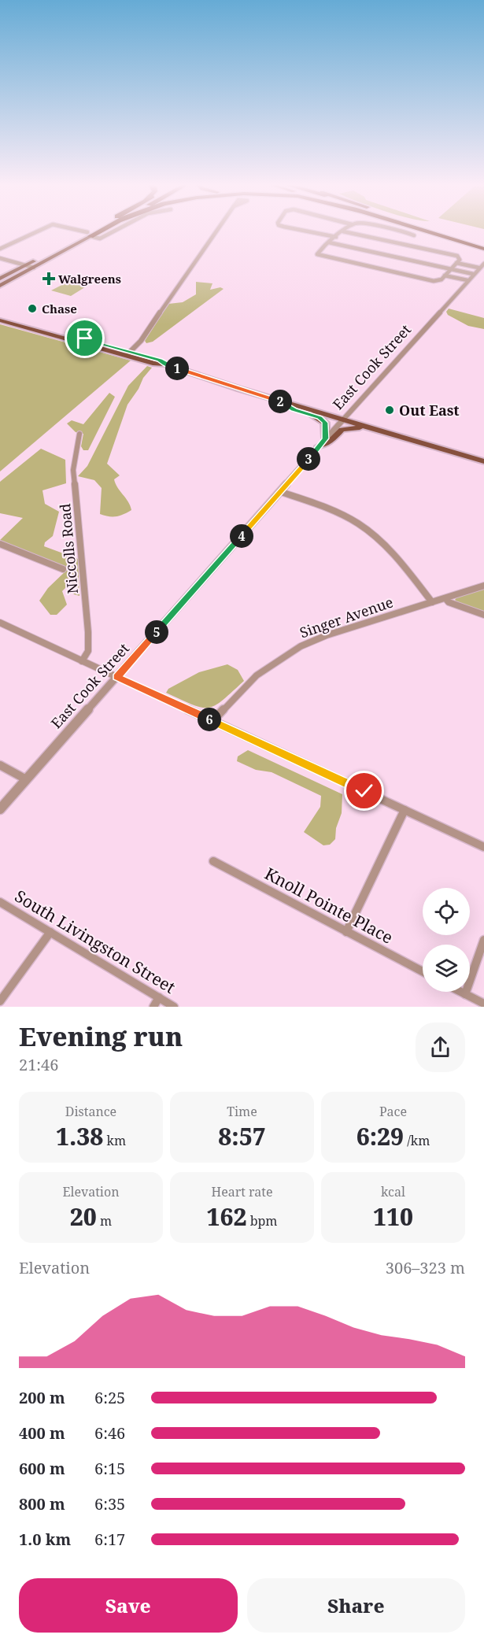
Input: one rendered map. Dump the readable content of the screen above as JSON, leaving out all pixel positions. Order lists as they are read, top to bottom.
{
  "streets": {
    "street": [
      "East Cook Street",
      "Niccolls Road",
      "Singer Avenue",
      "Knoll Pointe Place",
      "South Livingston Street"
    ]
  },
  "places": {
    "health": ["Walgreens"],
    "other": ["Chase", "Out East"]
  },
  "page": {
    "pins": [
      "1",
      "2",
      "3",
      "4",
      "5",
      "6"
    ],
    "heading": ["Evening run", "21:46"],
    "stats": [
      ["Distance", "1.38 km"],
      ["Time", "8:57"],
      ["Pace", "6:29 /km"],
      ["Elevation", "20 m"],
      ["Heart rate", "162 bpm"],
      ["kcal", "110"]
    ],
    "chart": ["Elevation", "306–323 m"],
    "list": [
      {
        "name": "200 m",
        "note": "6:25"
      },
      {
        "name": "400 m",
        "note": "6:46"
      },
      {
        "name": "600 m",
        "note": "6:15"
      },
      {
        "name": "800 m",
        "note": "6:35"
      },
      {
        "name": "1.0 km",
        "note": "6:17"
      }
    ],
    "buttons": ["Save", "Share"]
  }
}
